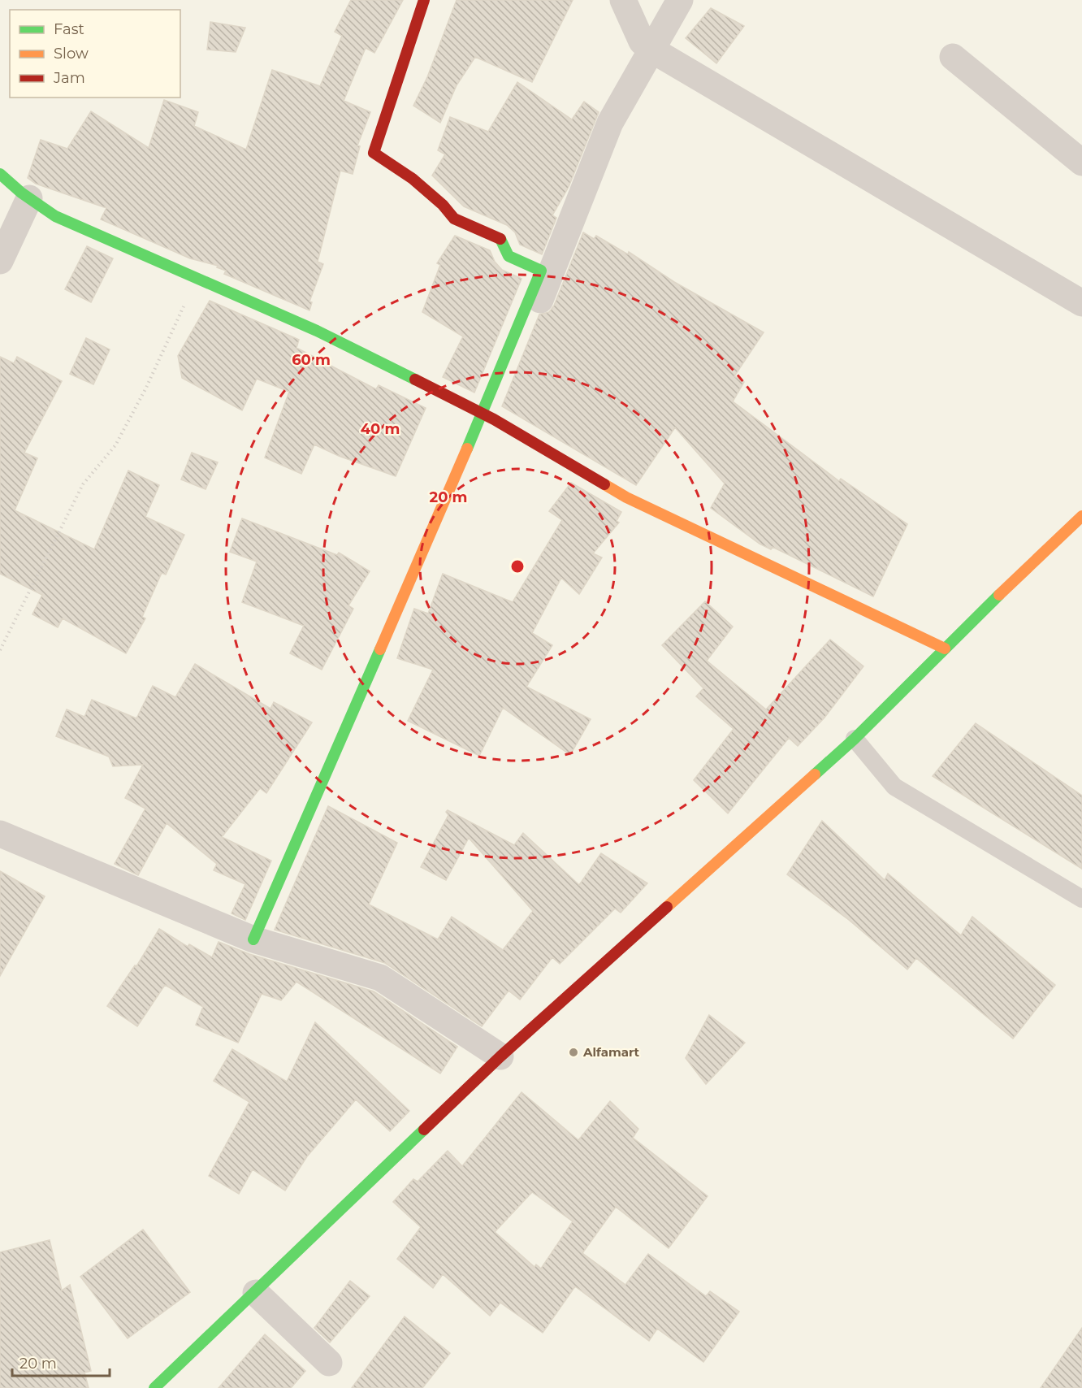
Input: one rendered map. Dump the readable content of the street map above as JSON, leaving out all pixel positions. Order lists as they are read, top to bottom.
{
  "places": ["Alfamart"],
  "legend": ["Fast", "Slow", "Jam"],
  "scale_bar": "20 m",
  "rings": ["60 m", "40 m", "20 m"]
}
